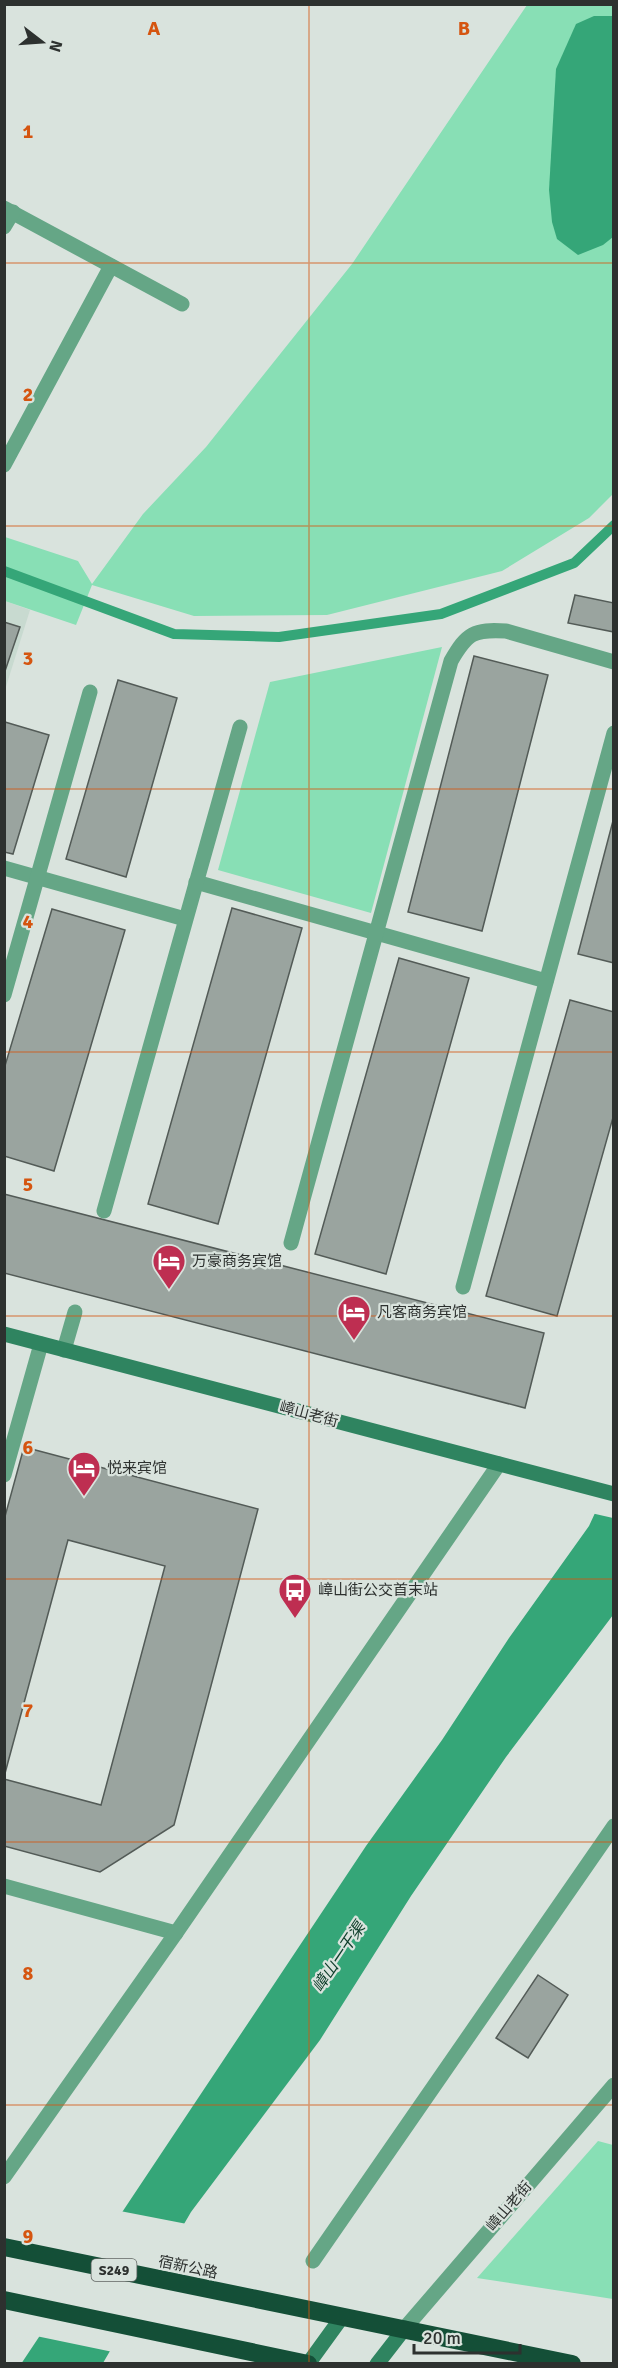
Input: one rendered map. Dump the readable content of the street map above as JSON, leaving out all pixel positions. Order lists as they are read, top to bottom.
{
  "streets": {
    "highway": ["宿新公路", "S249"],
    "street": ["嶂山老街"]
  },
  "crossings": [
    ["嶂山老街", "宿新公路"]
  ],
  "water": ["嶂山一干渠"],
  "places": {
    "hotel": ["万豪商务宾馆", "凡客商务宾馆", "悦来宾馆"],
    "bus stop": ["嶂山街公交首末站"]
  },
  "scale_bar": "20 m",
  "north": "right",
  "grid": {
    "columns": ["A", "B"],
    "rows": [
      "1",
      "2",
      "3",
      "4",
      "5",
      "6",
      "7",
      "8",
      "9"
    ]
  }
}
